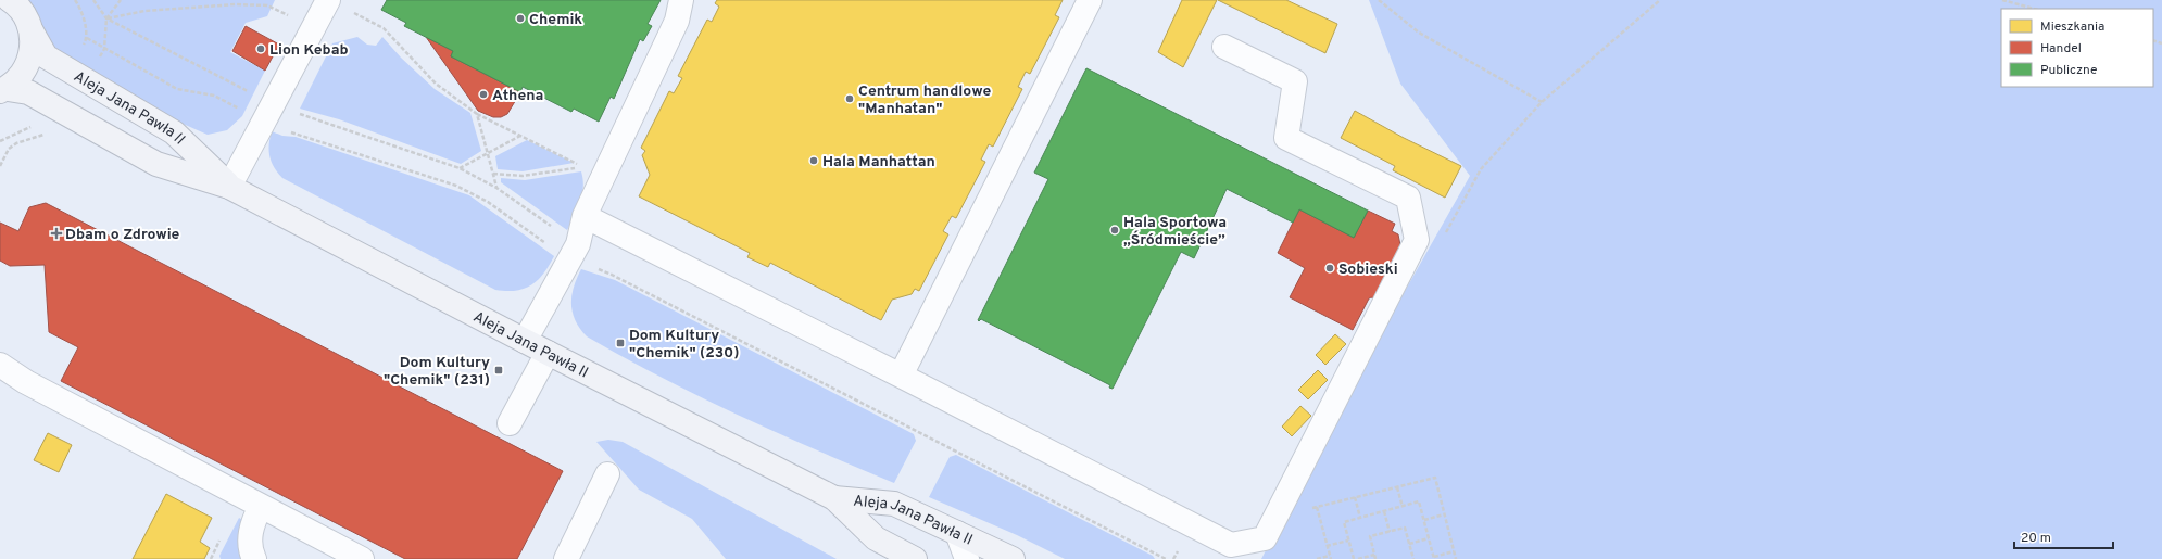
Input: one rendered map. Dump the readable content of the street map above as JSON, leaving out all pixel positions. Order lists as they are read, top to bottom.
{
  "streets": {
    "main road": ["Aleja Jana Pawła II"]
  },
  "places": {
    "other": [
      "Chemik",
      "Lion Kebab",
      "Athena",
      "Centrum handlowe \"Manhatan\"",
      "Hala Manhattan",
      "Hala Sportowa „Śródmieście”",
      "Sobieski"
    ],
    "health": ["Dbam o Zdrowie"],
    "transit": ["Dom Kultury \"Chemik\" (230)", "Dom Kultury \"Chemik\" (231)"]
  },
  "legend": ["Mieszkania", "Handel", "Publiczne"],
  "scale_bar": "20 m"
}
